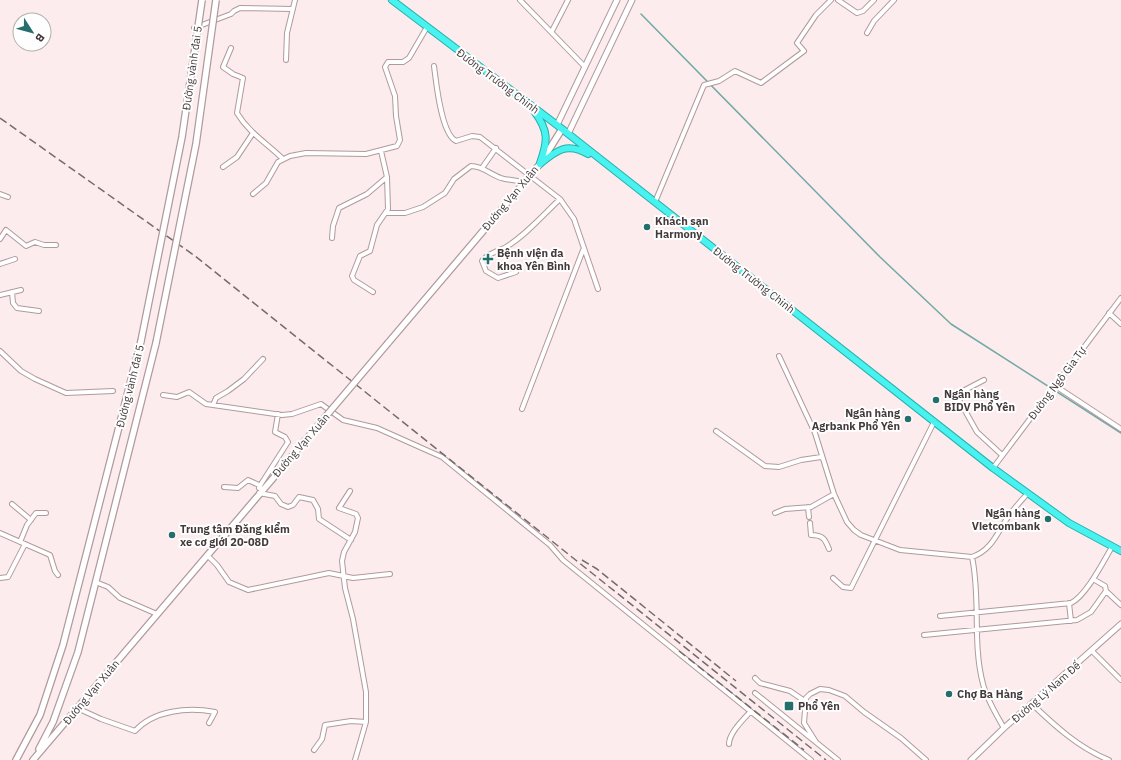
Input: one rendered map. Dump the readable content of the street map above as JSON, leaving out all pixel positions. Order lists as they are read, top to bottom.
{
  "streets": {
    "highway": ["Đường Trường Chinh"],
    "main road": ["Đường vành đai 5", "Đường Vạn Xuân"],
    "street": ["Đường Ngô Gia Tự", "Đường Lý Nam Đế"]
  },
  "crossings": [
    ["Đường vành đai 5", "Đường Vạn Xuân"],
    ["Đường Trường Chinh", "Đường Vạn Xuân"],
    ["Đường Trường Chinh", "Đường Ngô Gia Tự"]
  ],
  "places": {
    "other": [
      "Khách sạn Harmony",
      "Ngân hàng BIDV Phổ Yên",
      "Ngân hàng Agrbank Phổ Yên",
      "Ngân hàng Vietcombank",
      "Trung tâm Đăng kiểm xe cơ giới 20-08D",
      "Chợ Ba Hàng"
    ],
    "health": ["Bệnh viện đa khoa Yên Bình"],
    "transit": ["Phổ Yên"]
  },
  "north": "bottom right"
}
